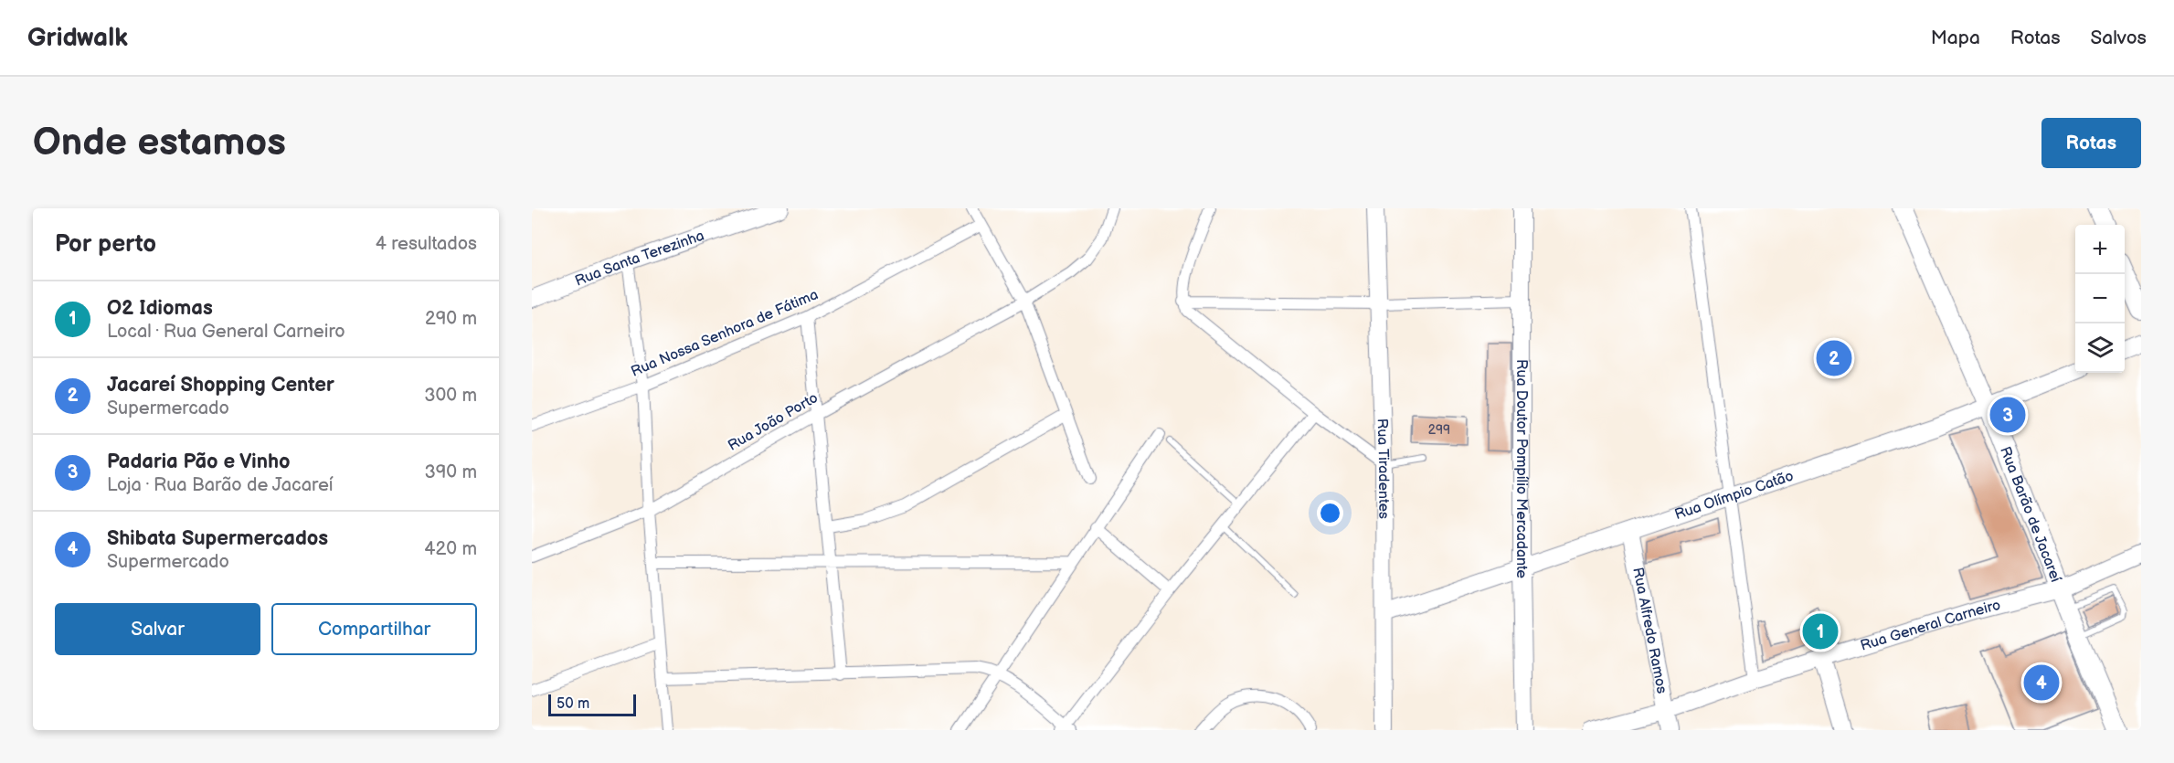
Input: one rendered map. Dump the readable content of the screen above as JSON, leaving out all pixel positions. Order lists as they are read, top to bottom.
{
  "streets": {
    "main road": [
      "Rua Santa Terezinha",
      "Rua Tiradentes",
      "Rua Doutor Pompílio Mercadante",
      "Rua Olímpio Catão",
      "Rua Barão de Jacareí",
      "Rua General Carneiro",
      "Rua Alfredo Ramos"
    ],
    "street": ["Rua Nossa Senhora de Fátima", "Rua João Porto"]
  },
  "crossings": [
    ["Rua Tiradentes", "Rua Olímpio Catão"],
    ["Rua Doutor Pompílio Mercadante", "Rua Olímpio Catão"],
    ["Rua Olímpio Catão", "Rua Barão de Jacareí"],
    ["Rua Olímpio Catão", "Rua Alfredo Ramos"],
    ["Rua Barão de Jacareí", "Rua General Carneiro"],
    ["Rua General Carneiro", "Rua Alfredo Ramos"]
  ],
  "house_numbers": ["299"],
  "scale_bar": "50 m",
  "page": {
    "header": "Gridwalk",
    "nav": ["Mapa", "Rotas", "Salvos"],
    "buttons": [
      "Rotas",
      ["Salvar", "Compartilhar"]
    ],
    "title": "Onde estamos",
    "heading": ["Por perto", "4 resultados"],
    "map_buttons": ["+", "−"],
    "list": [
      {
        "mark": "1",
        "name": "O2 Idiomas",
        "note": "Local · Rua General Carneiro",
        "value": "290 m"
      },
      {
        "mark": "2",
        "name": "Jacareí Shopping Center",
        "note": "Supermercado",
        "value": "300 m"
      },
      {
        "mark": "3",
        "name": "Padaria Pão e Vinho",
        "note": "Loja · Rua Barão de Jacareí",
        "value": "390 m"
      },
      {
        "mark": "4",
        "name": "Shibata Supermercados",
        "note": "Supermercado",
        "value": "420 m"
      }
    ],
    "pins": [
      "2",
      "3",
      "1",
      "4"
    ],
    "scale": "50 m"
  }
}
